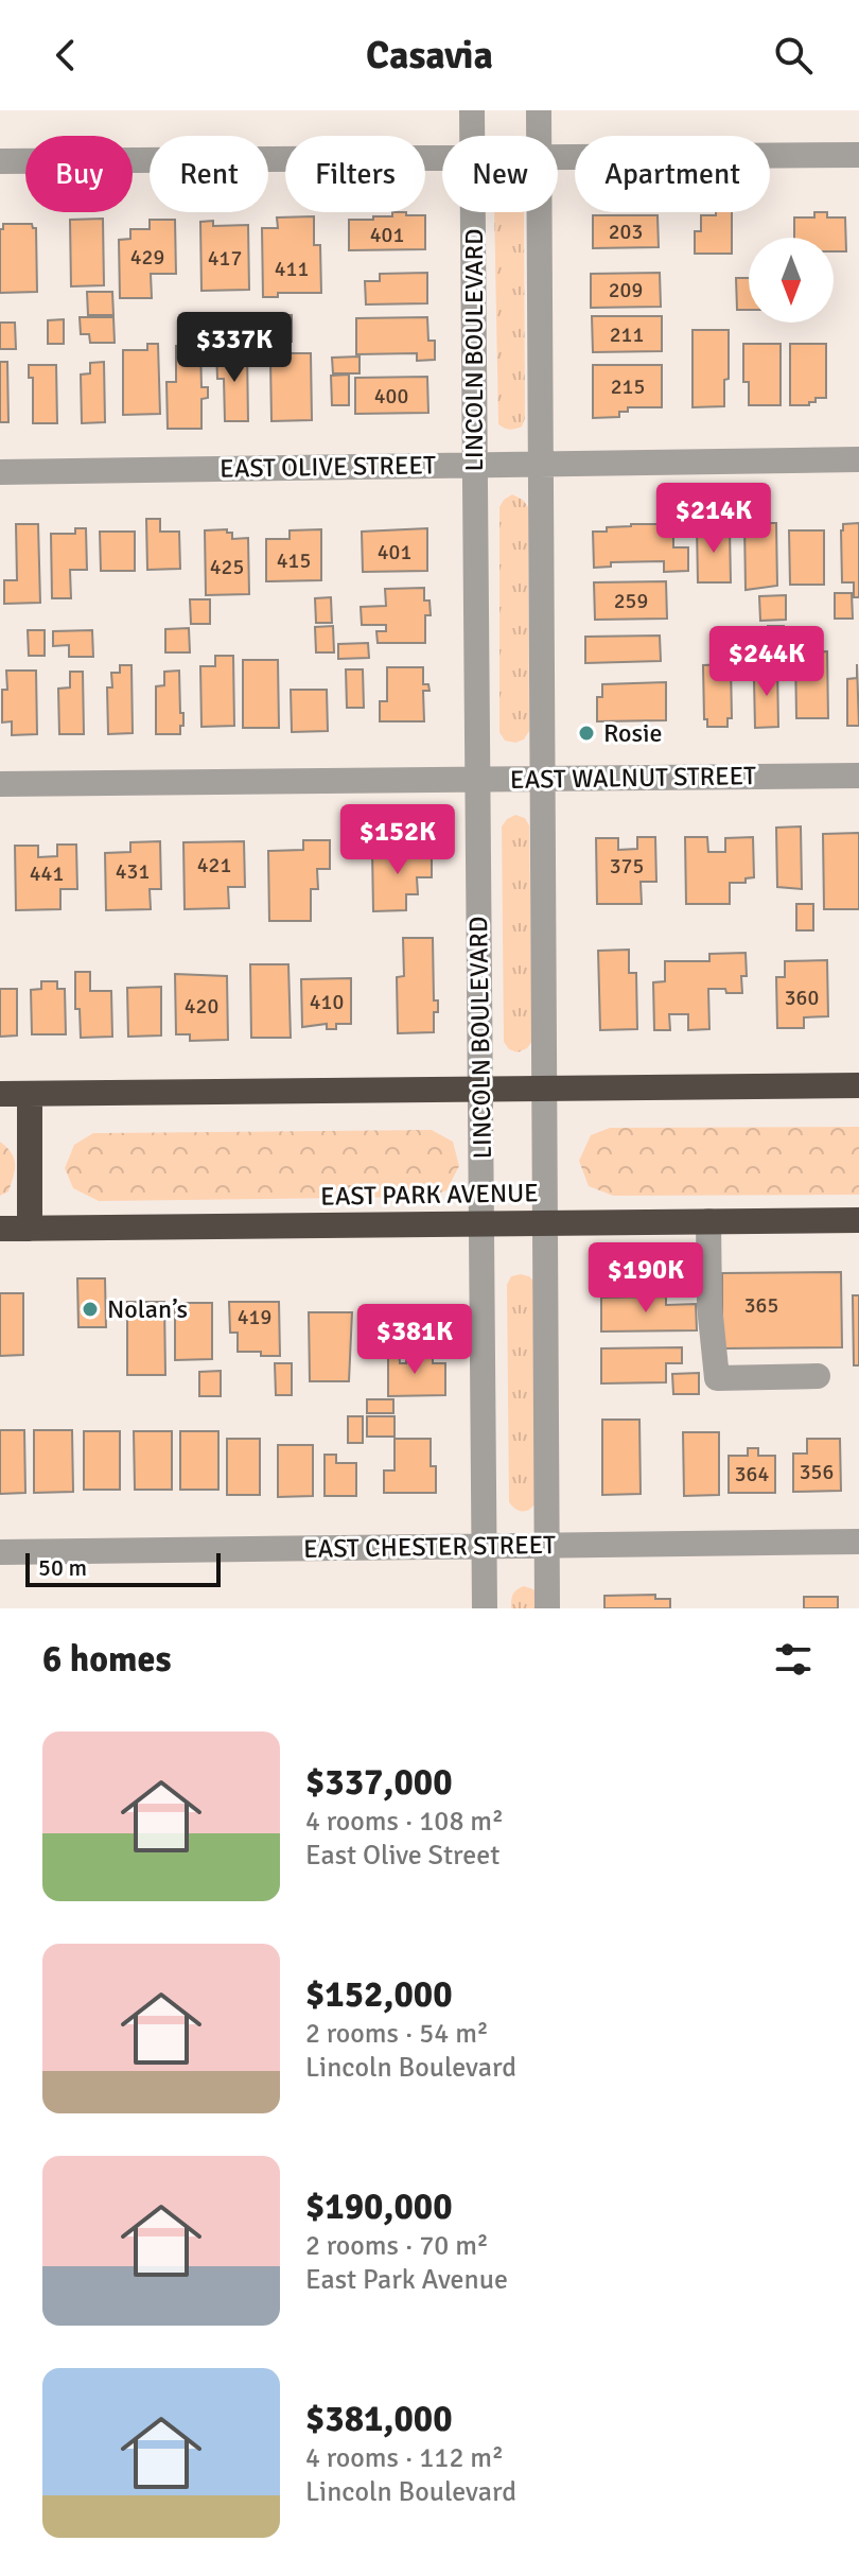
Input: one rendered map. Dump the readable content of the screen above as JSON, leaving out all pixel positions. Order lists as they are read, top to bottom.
{
  "streets": {
    "highway": ["EAST PARK AVENUE"],
    "street": [
      "LINCOLN BOULEVARD",
      "EAST OLIVE STREET",
      "EAST WALNUT STREET",
      "EAST CHESTER STREET"
    ]
  },
  "crossings": [
    ["LINCOLN BOULEVARD", "EAST OLIVE STREET"],
    ["LINCOLN BOULEVARD", "EAST WALNUT STREET"],
    ["LINCOLN BOULEVARD", "EAST PARK AVENUE"],
    ["LINCOLN BOULEVARD", "EAST CHESTER STREET"]
  ],
  "places": ["Rosie", "Nolan’s"],
  "house_numbers": [
    "203",
    "401",
    "429",
    "417",
    "411",
    "209",
    "211",
    "215",
    "400",
    "401",
    "415",
    "425",
    "259",
    "421",
    "375",
    "431",
    "441",
    "360",
    "410",
    "420",
    "365",
    "419",
    "356",
    "364"
  ],
  "scale_bar": "50 m",
  "north": "bottom",
  "page": {
    "header": "Casavia",
    "chip": [
      "Buy",
      "Rent",
      "Filters",
      "New",
      "Apartment"
    ],
    "price": [
      "$337K",
      "$214K",
      "$244K",
      "$152K",
      "$190K",
      "$381K"
    ],
    "scale": "50 m",
    "heading": "6 homes",
    "list": [
      {
        "name": "$337,000",
        "note": "4 rooms · 108 m² · East Olive Street"
      },
      {
        "name": "$152,000",
        "note": "2 rooms · 54 m² · Lincoln Boulevard"
      },
      {
        "name": "$190,000",
        "note": "2 rooms · 70 m² · East Park Avenue"
      },
      {
        "name": "$381,000",
        "note": "4 rooms · 112 m² · Lincoln Boulevard"
      }
    ]
  }
}
